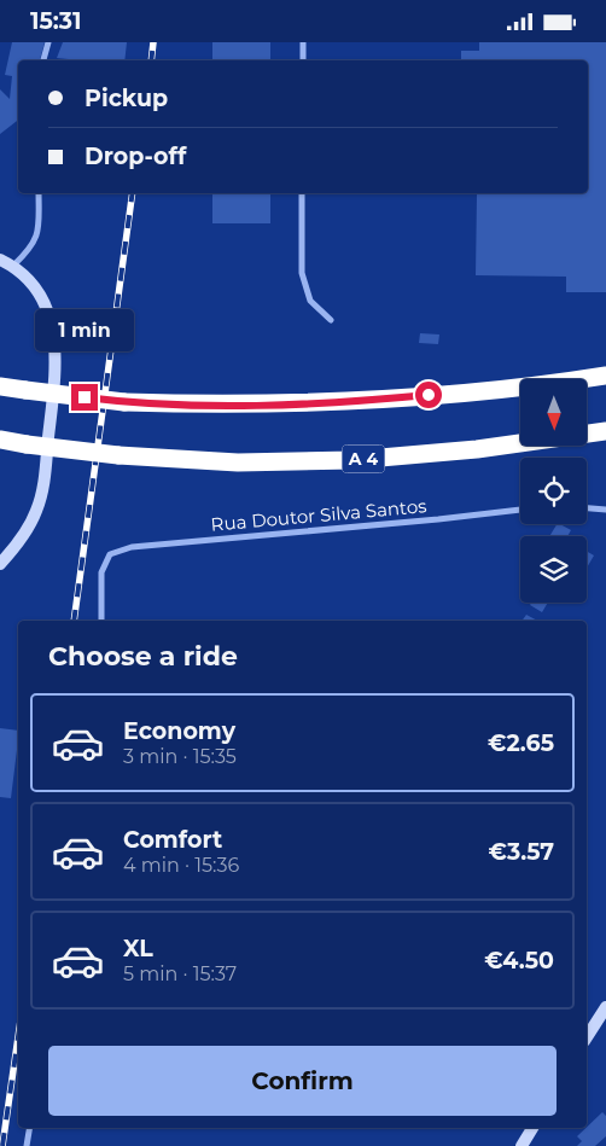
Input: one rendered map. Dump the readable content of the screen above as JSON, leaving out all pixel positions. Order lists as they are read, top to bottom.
{
  "streets": {
    "highway": ["A 4"],
    "street": ["Rua Doutor Silva Santos"]
  },
  "north": "bottom",
  "page": {
    "status": "15:31",
    "banner": ["Pickup", "Drop-off"],
    "bubble": "1 min",
    "heading": "Choose a ride",
    "list": [
      {
        "name": "Economy",
        "note": "3 min · 15:35",
        "value": "€2.65"
      },
      {
        "name": "Comfort",
        "note": "4 min · 15:36",
        "value": "€3.57"
      },
      {
        "name": "XL",
        "note": "5 min · 15:37",
        "value": "€4.50"
      }
    ],
    "buttons": "Confirm"
  }
}
